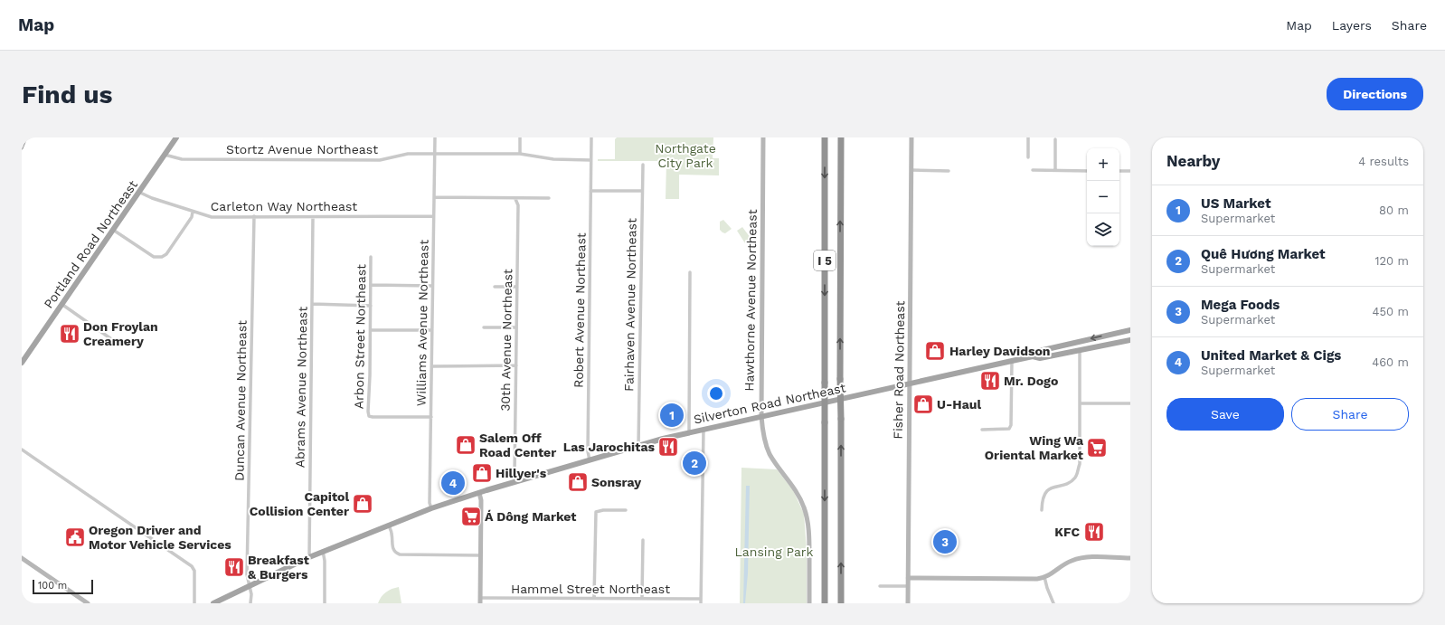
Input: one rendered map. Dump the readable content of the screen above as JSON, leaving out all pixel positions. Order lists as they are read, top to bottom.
{
  "streets": {
    "highway": ["I 5"],
    "main road": ["Portland Road Northeast", "Silverton Road Northeast"],
    "street": [
      "Stortz Avenue Northeast",
      "Carleton Way Northeast",
      "Hawthorne Avenue Northeast",
      "Fairhaven Avenue Northeast",
      "Robert Avenue Northeast",
      "Williams Avenue Northeast",
      "Arbon Street Northeast",
      "30th Avenue Northeast",
      "Fisher Road Northeast",
      "Abrams Avenue Northeast",
      "Duncan Avenue Northeast",
      "Hammel Street Northeast"
    ]
  },
  "crossings": [
    ["Stortz Avenue Northeast", "Portland Road Northeast"],
    ["Stortz Avenue Northeast", "Robert Avenue Northeast"],
    ["Stortz Avenue Northeast", "Williams Avenue Northeast"],
    ["Carleton Way Northeast", "Portland Road Northeast"],
    ["Carleton Way Northeast", "Williams Avenue Northeast"],
    ["Carleton Way Northeast", "Abrams Avenue Northeast"],
    ["Carleton Way Northeast", "Duncan Avenue Northeast"],
    ["Hawthorne Avenue Northeast", "Silverton Road Northeast"],
    ["Fairhaven Avenue Northeast", "Silverton Road Northeast"],
    ["Robert Avenue Northeast", "Silverton Road Northeast"],
    ["Williams Avenue Northeast", "Arbon Street Northeast"],
    ["Williams Avenue Northeast", "Silverton Road Northeast"],
    ["30th Avenue Northeast", "Silverton Road Northeast"],
    ["Fisher Road Northeast", "Silverton Road Northeast"],
    ["Abrams Avenue Northeast", "Silverton Road Northeast"],
    ["Duncan Avenue Northeast", "Silverton Road Northeast"]
  ],
  "parks": ["Northgate City Park", "Lansing Park"],
  "places": {
    "restaurant": [
      "Don Froylan Creamery",
      "Mr. Dogo",
      "Las Jarochitas",
      "KFC",
      "Breakfast & Burgers"
    ],
    "shop": [
      "Harley Davidson",
      "U-Haul",
      "Salem Off Road Center",
      "Hillyer's",
      "Sonsray",
      "Capitol Collision Center"
    ],
    "supermarket": ["Wing Wa Oriental Market", "Á Dông Market"],
    "public building": ["Oregon Driver and Motor Vehicle Services"]
  },
  "scale_bar": "100 m",
  "page": {
    "header": "Map",
    "nav": ["Map", "Layers", "Share"],
    "buttons": [
      "Directions",
      ["Save", "Share"]
    ],
    "title": "Find us",
    "heading": ["Nearby", "4 results"],
    "map_buttons": ["+", "−"],
    "list": [
      {
        "mark": "1",
        "name": "US Market",
        "note": "Supermarket",
        "value": "80 m"
      },
      {
        "mark": "2",
        "name": "Quê Hương Market",
        "note": "Supermarket",
        "value": "120 m"
      },
      {
        "mark": "3",
        "name": "Mega Foods",
        "note": "Supermarket",
        "value": "450 m"
      },
      {
        "mark": "4",
        "name": "United Market & Cigs",
        "note": "Supermarket",
        "value": "460 m"
      }
    ],
    "pins": [
      "1",
      "2",
      "4",
      "3"
    ],
    "scale": "100 m"
  }
}
